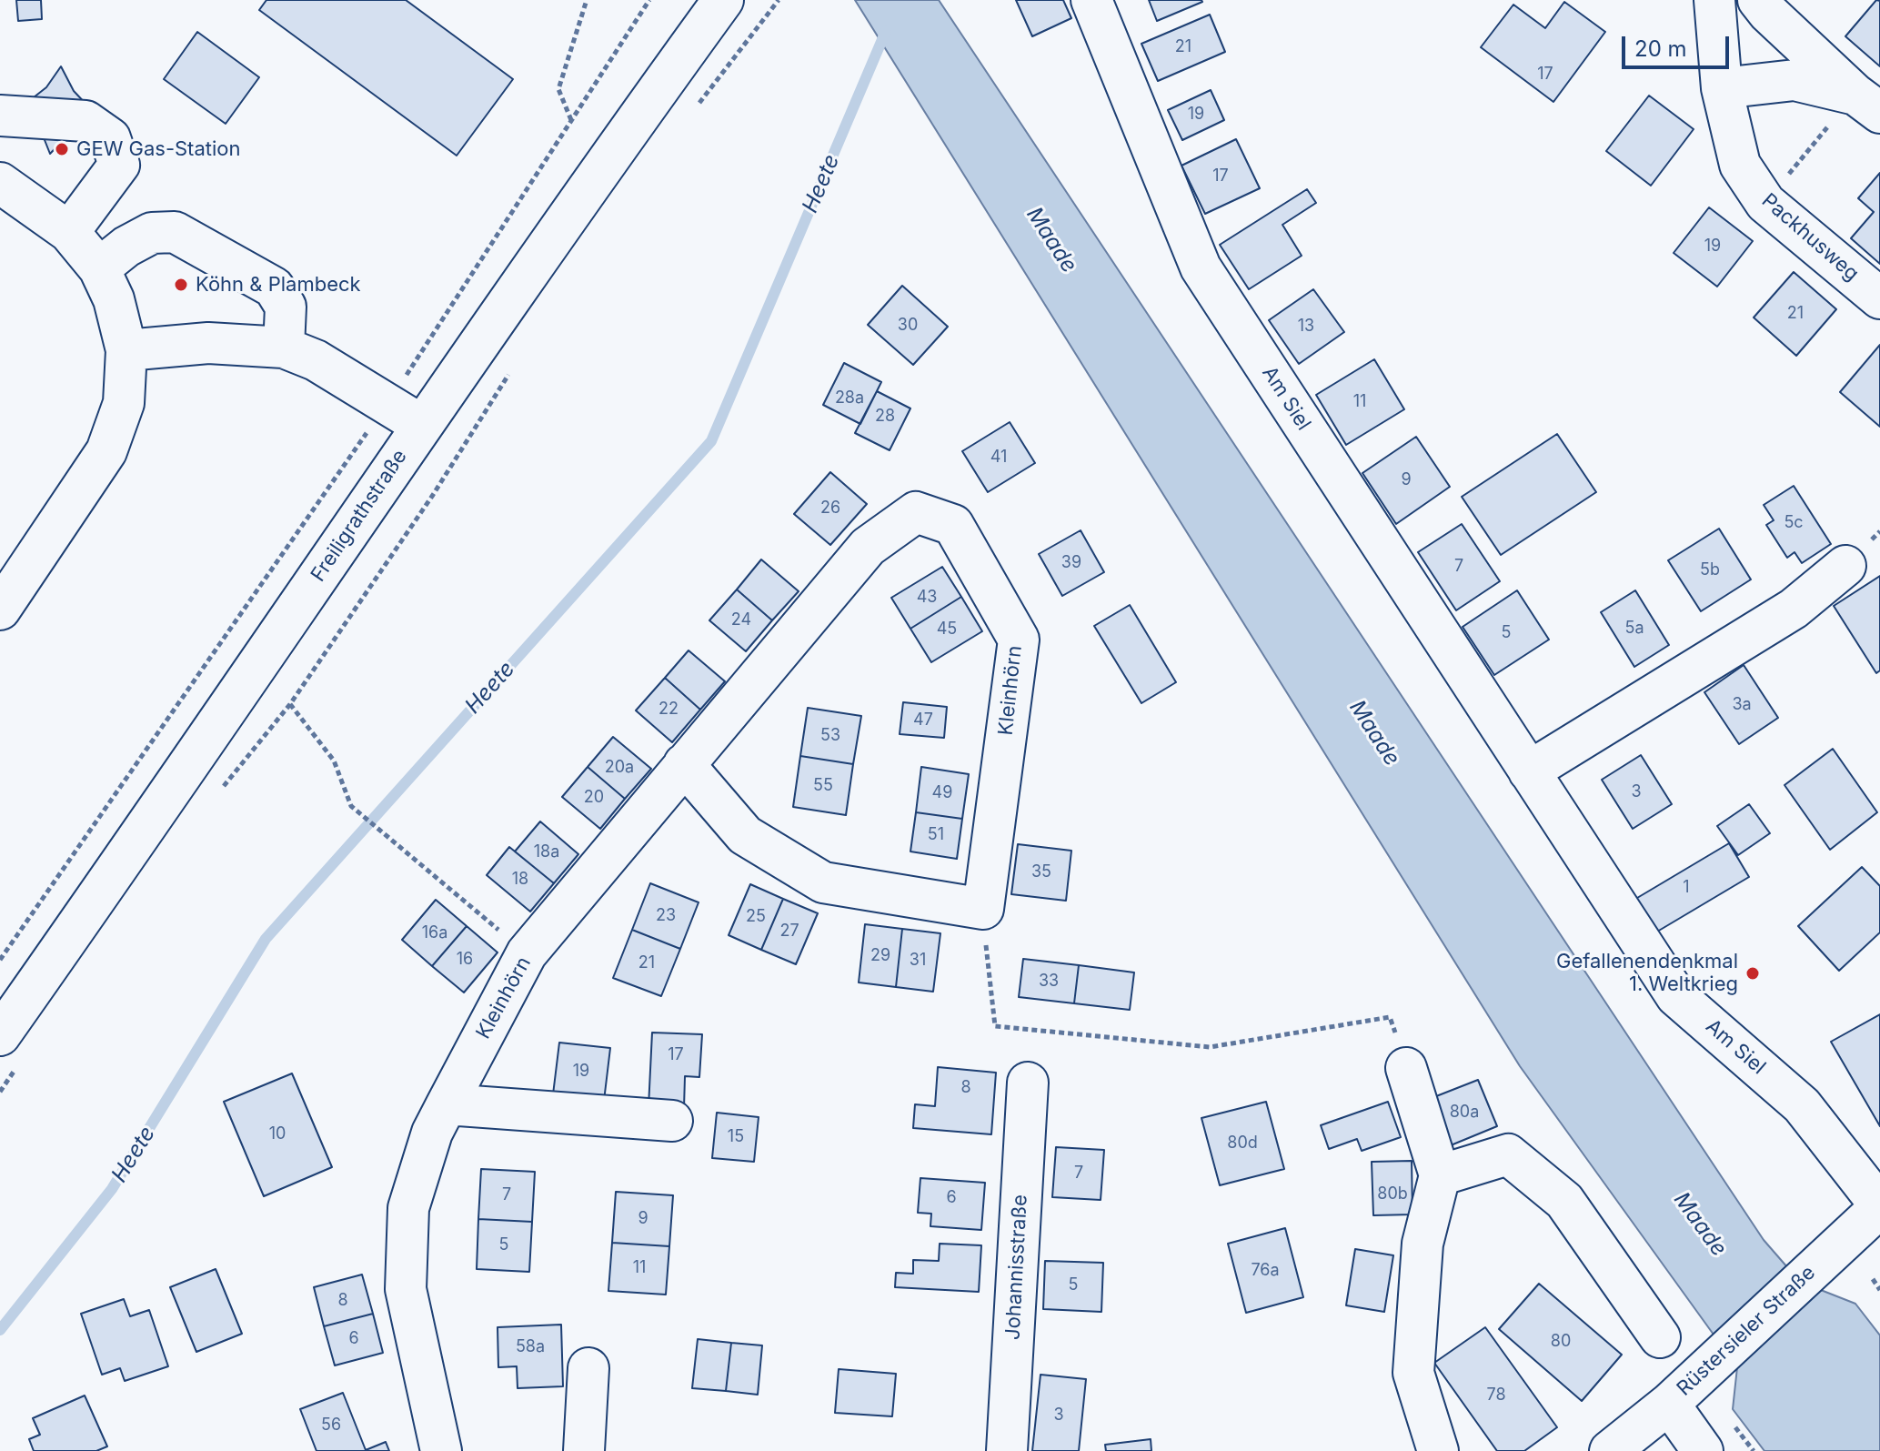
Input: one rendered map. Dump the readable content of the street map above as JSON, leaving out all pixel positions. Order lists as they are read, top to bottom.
{
  "streets": {
    "street": [
      "Packhusweg",
      "Am Siel",
      "Freiligrathstraße",
      "Kleinhörn",
      "Johannisstraße",
      "Rüstersieler Straße"
    ]
  },
  "crossings": [
    ["Am Siel", "Rüstersieler Straße"]
  ],
  "water": ["Heete", "Maade"],
  "places": ["GEW Gas-Station", "Köhn & Plambeck", "Gefallenendenkmal 1. Weltkrieg"],
  "house_numbers": [
    "21",
    "17",
    "19",
    "17",
    "19",
    "21",
    "30",
    "13",
    "28a",
    "11",
    "28",
    "41",
    "9",
    "26",
    "5c",
    "39",
    "7",
    "5b",
    "43",
    "24",
    "5a",
    "45",
    "5",
    "3a",
    "22",
    "47",
    "53",
    "20a",
    "55",
    "3",
    "49",
    "20",
    "51",
    "18a",
    "35",
    "18",
    "1",
    "23",
    "25",
    "27",
    "16a",
    "29",
    "16",
    "31",
    "21",
    "33",
    "17",
    "19",
    "8",
    "80a",
    "10",
    "15",
    "80d",
    "7",
    "80b",
    "7",
    "6",
    "9",
    "5",
    "11",
    "76a",
    "5",
    "8",
    "6",
    "80",
    "58a",
    "78",
    "3",
    "56"
  ],
  "scale_bar": "20 m"
}
